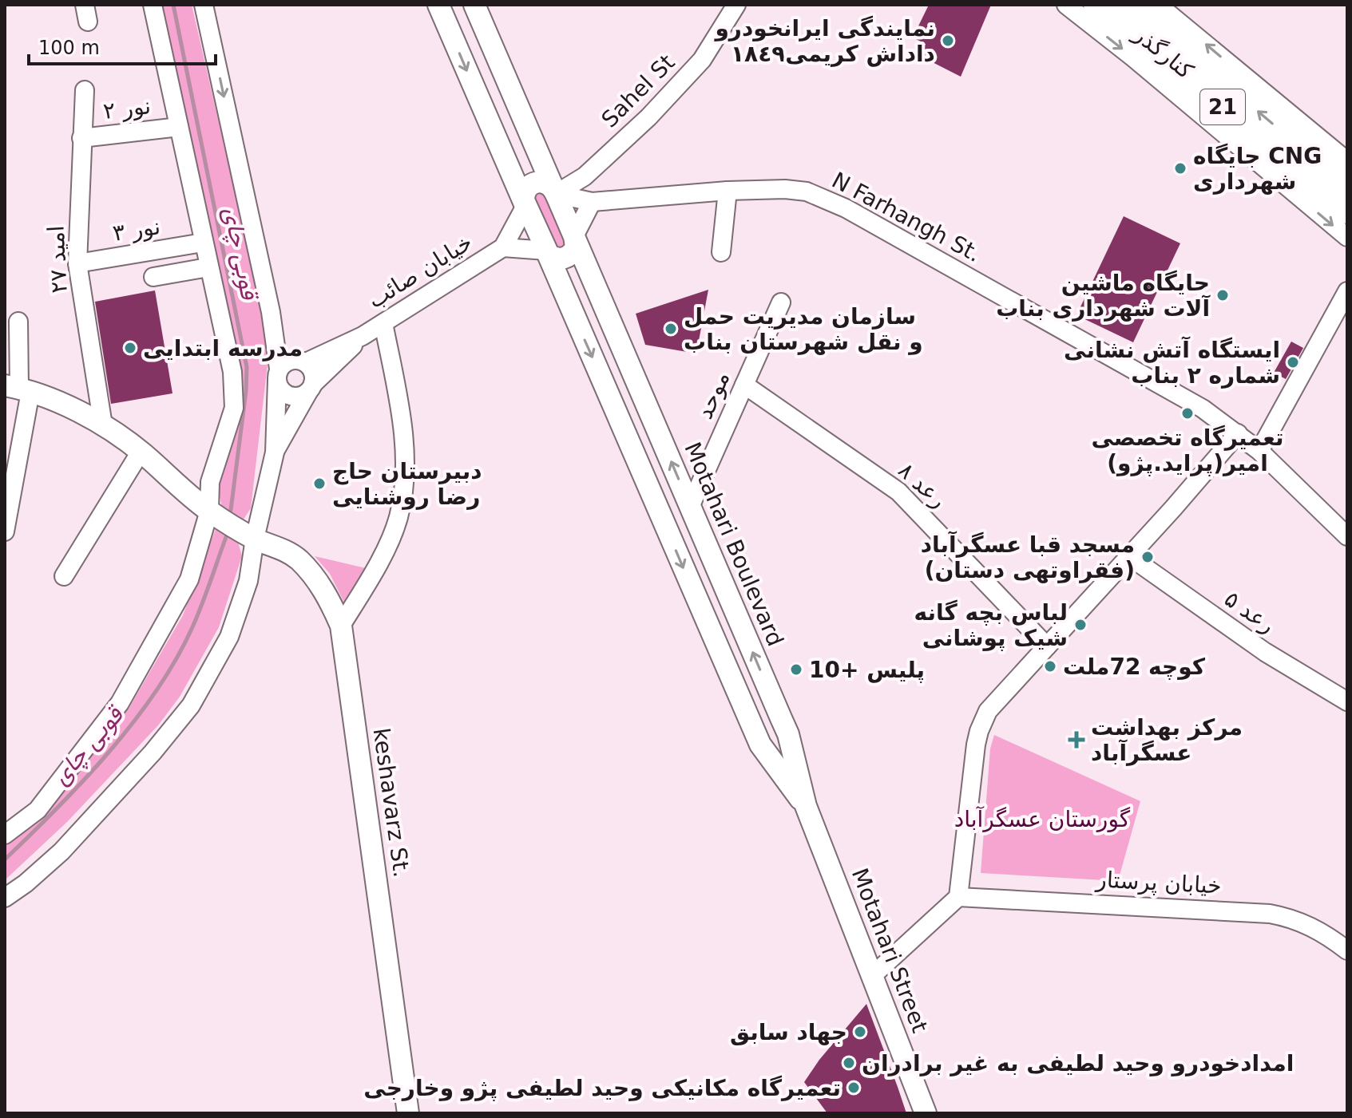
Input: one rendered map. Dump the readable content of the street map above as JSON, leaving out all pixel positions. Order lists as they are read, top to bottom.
{
  "streets": {
    "highway": ["21"],
    "main road": ["Motahari Boulevard", "keshavarz St.", "Motahari Street"],
    "street": [
      "کنارگذر",
      "Sahel St",
      "نور ۲",
      "N Farhangh St.",
      "نور ۳",
      "امید ۲۷",
      "خیابان صائب",
      "موحد",
      "رعد ۸",
      "رعد ۵",
      "خیابان پرستار"
    ]
  },
  "crossings": [
    ["Sahel St", "N Farhangh St."],
    ["Sahel St", "Motahari Boulevard"],
    ["نور ۲", "امید ۲۷"],
    ["N Farhangh St.", "Motahari Boulevard"],
    ["نور ۳", "امید ۲۷"],
    ["موحد", "رعد ۸"],
    ["موحد", "Motahari Boulevard"],
    ["Motahari Boulevard", "Motahari Street"]
  ],
  "water": ["قوبی چای"],
  "parks": ["گورستان عسگرآباد"],
  "places": {
    "other": [
      "نمایندگی ایرانخودرو داداش کریمی١٨٤٩",
      "جایگاه CNG شهرداری",
      "جایگاه ماشین آلات شهرداری بناب",
      "سازمان مدیریت حمل و نقل شهرستان بناب",
      "مدرسه ابتدایی",
      "ایستگاه آتش نشانی شماره ۲ بناب",
      "تعمیرگاه تخصصی امیر(پراید.پژو)",
      "دبیرستان حاج رضا روشنایی",
      "مسجد قبا عسگرآباد (فقراوتهی دستان)",
      "لباس بچه گانه شیک پوشانی",
      "کوچه 72ملت",
      "پلیس +10",
      "جهاد سابق",
      "امدادخودرو وحید لطیفی به غیر برادران",
      "تعمیرگاه مکانیکی وحید لطیفی پژو وخارجی"
    ],
    "health": ["مرکز بهداشت عسگرآباد"]
  },
  "scale_bar": "100 m"
}
